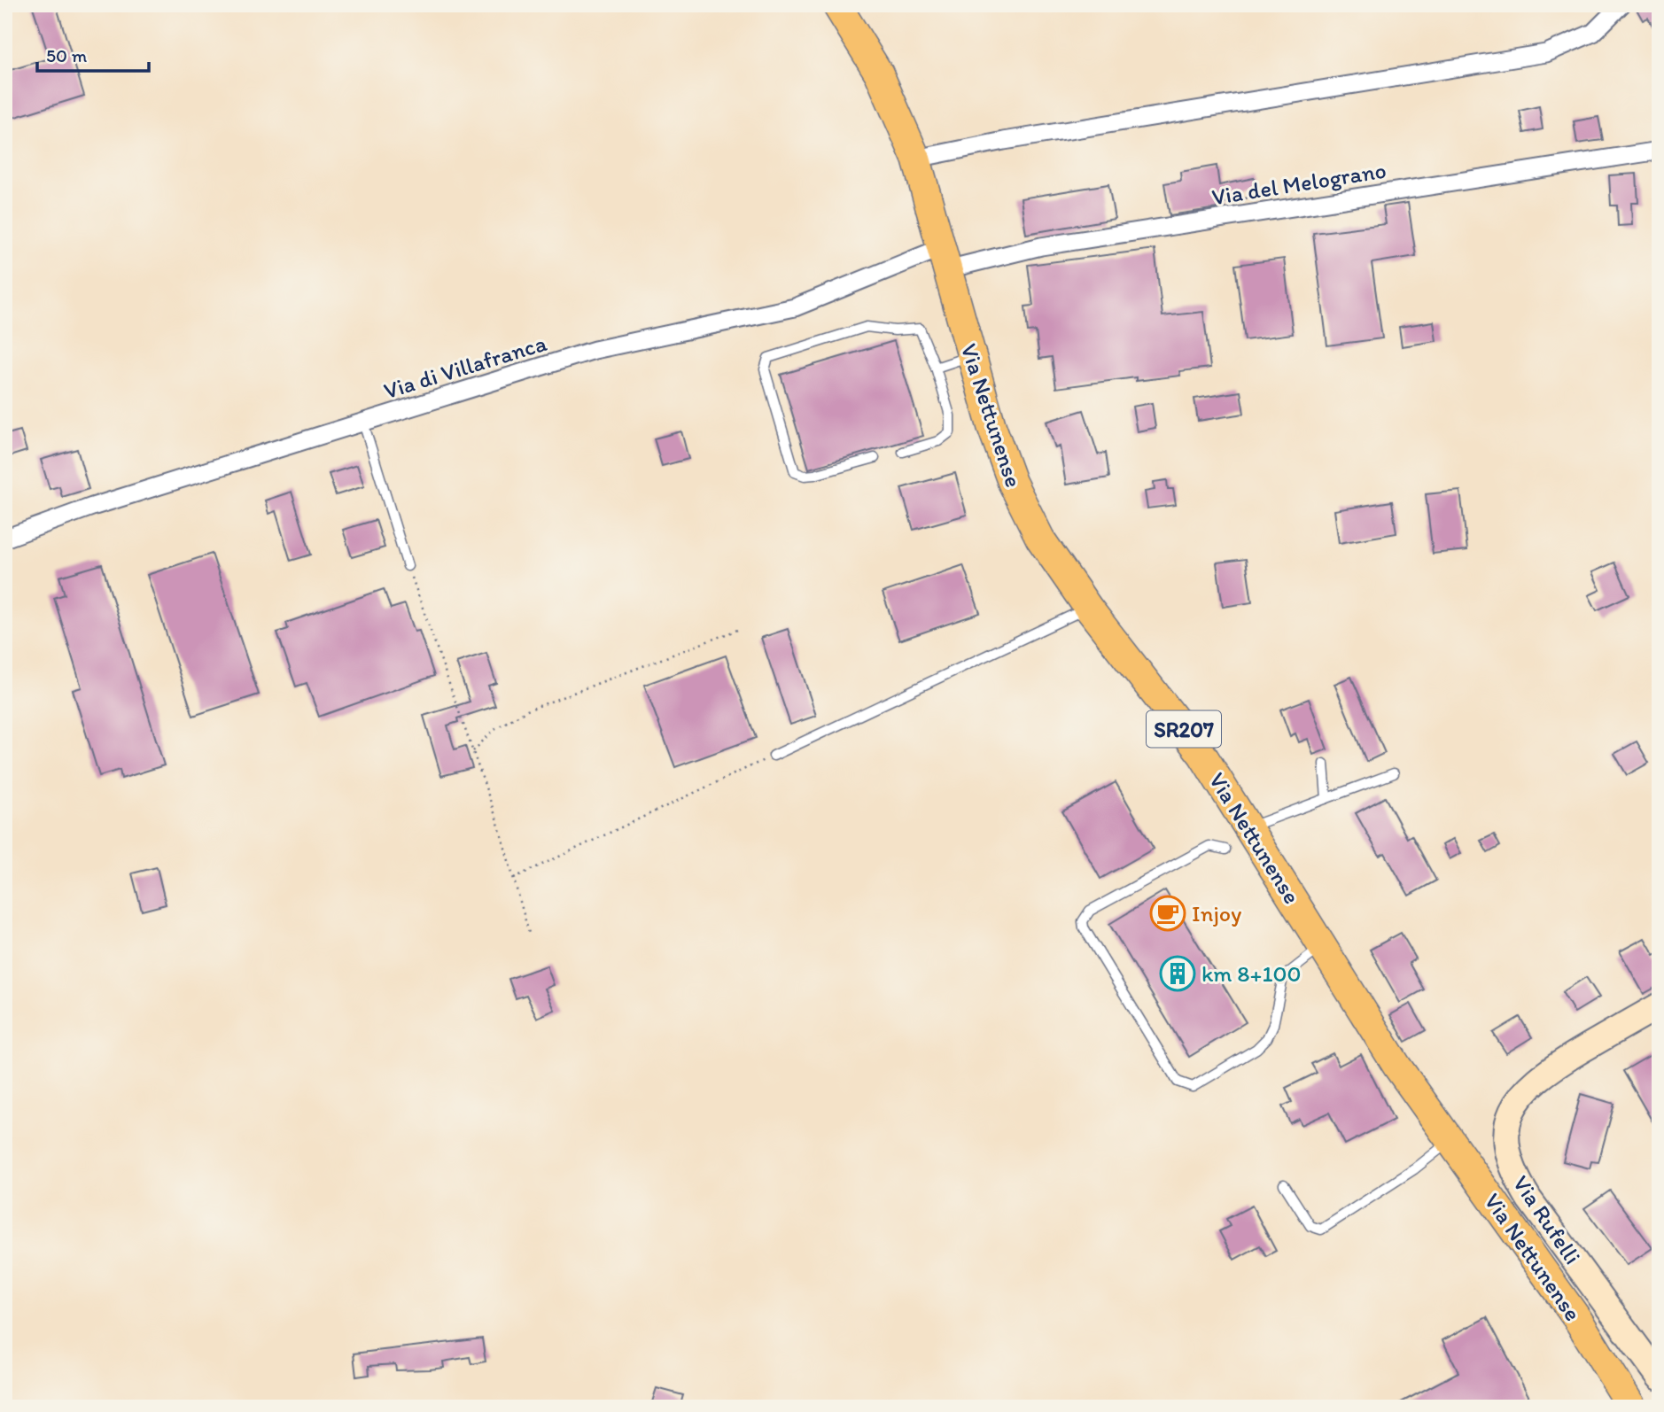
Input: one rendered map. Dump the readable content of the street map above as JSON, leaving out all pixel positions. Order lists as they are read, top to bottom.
{
  "streets": {
    "main road": ["Via Nettunense", "SR207"],
    "street": ["Via del Melograno", "Via di Villafranca", "Via Rufelli"]
  },
  "crossings": [
    ["Via del Melograno", "Via di Villafranca"],
    ["Via del Melograno", "Via Nettunense"],
    ["Via di Villafranca", "Via Nettunense"]
  ],
  "places": {
    "cafe": ["Injoy"],
    "building": ["km 8+100"]
  },
  "scale_bar": "50 m"
}
